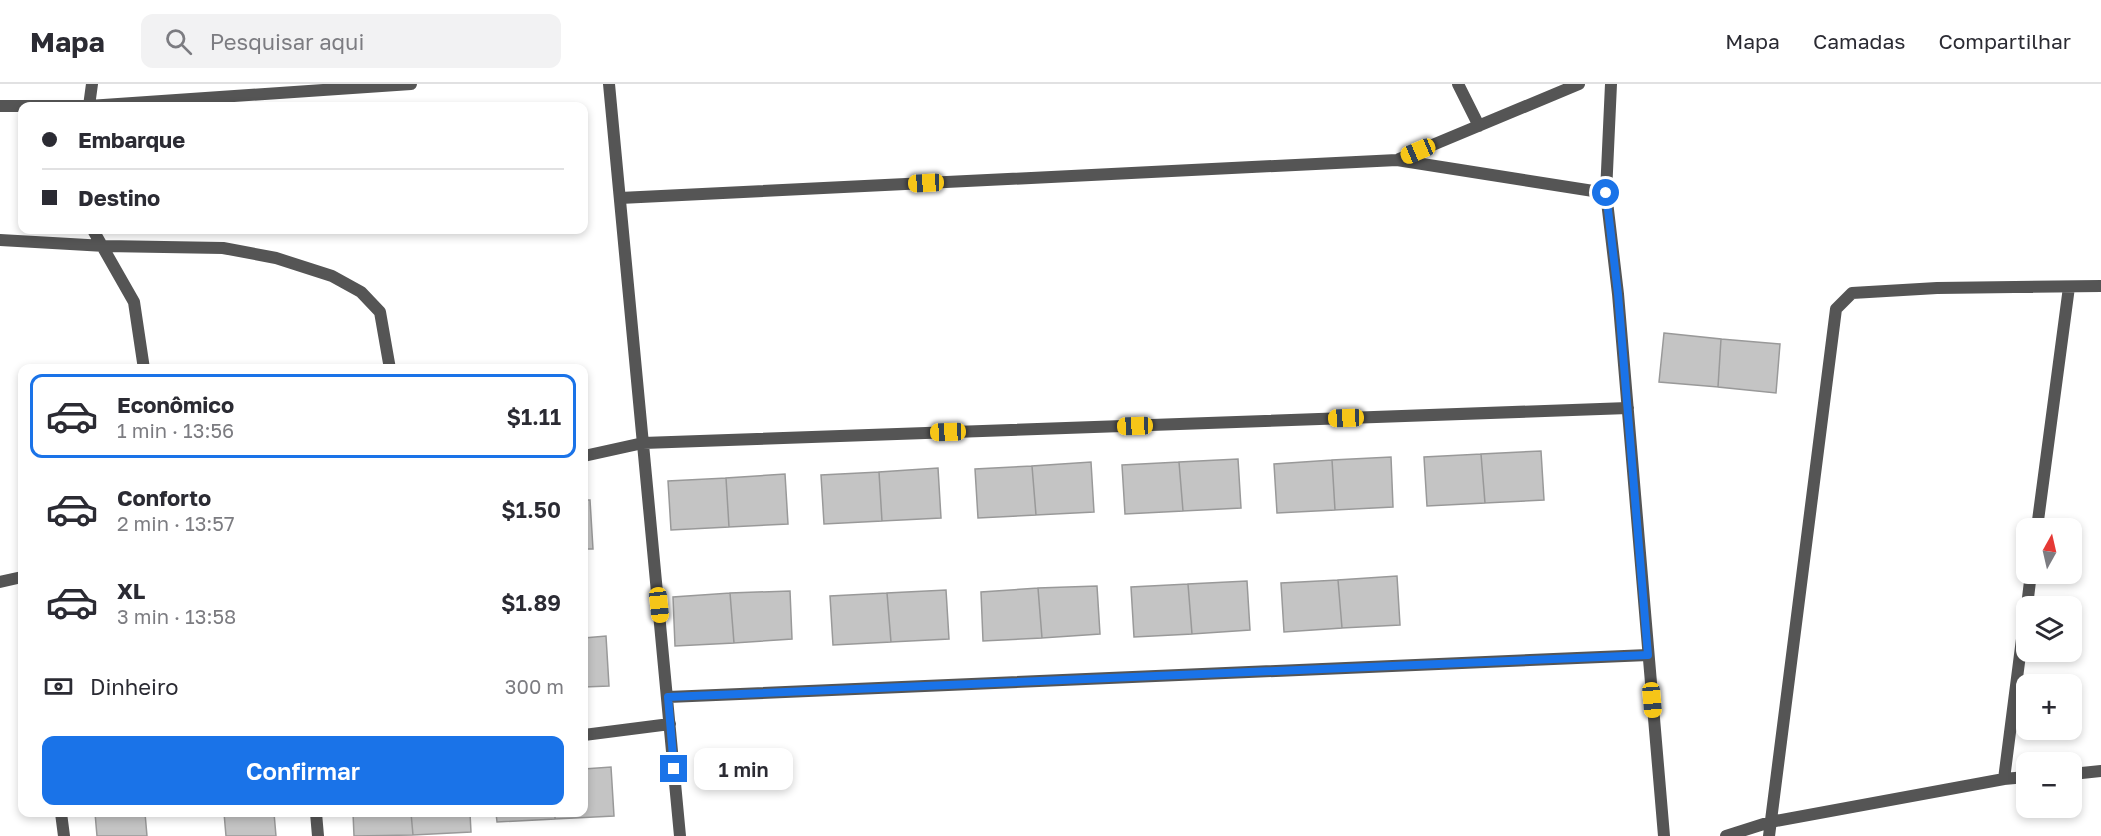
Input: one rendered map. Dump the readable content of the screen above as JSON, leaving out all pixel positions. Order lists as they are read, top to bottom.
{
  "north": "top",
  "page": {
    "header": "Mapa",
    "search": "Pesquisar aqui",
    "nav": ["Mapa", "Camadas", "Compartilhar"],
    "banner": ["Embarque", "Destino"],
    "list": [
      {
        "name": "Econômico",
        "note": "1 min · 13:56",
        "value": "$1.11"
      },
      {
        "name": "Conforto",
        "note": "2 min · 13:57",
        "value": "$1.50"
      },
      {
        "name": "XL",
        "note": "3 min · 13:58",
        "value": "$1.89"
      }
    ],
    "map_buttons": ["+", "−"],
    "pay": ["Dinheiro", "300 m"],
    "buttons": "Confirmar",
    "bubble": "1 min"
  }
}
